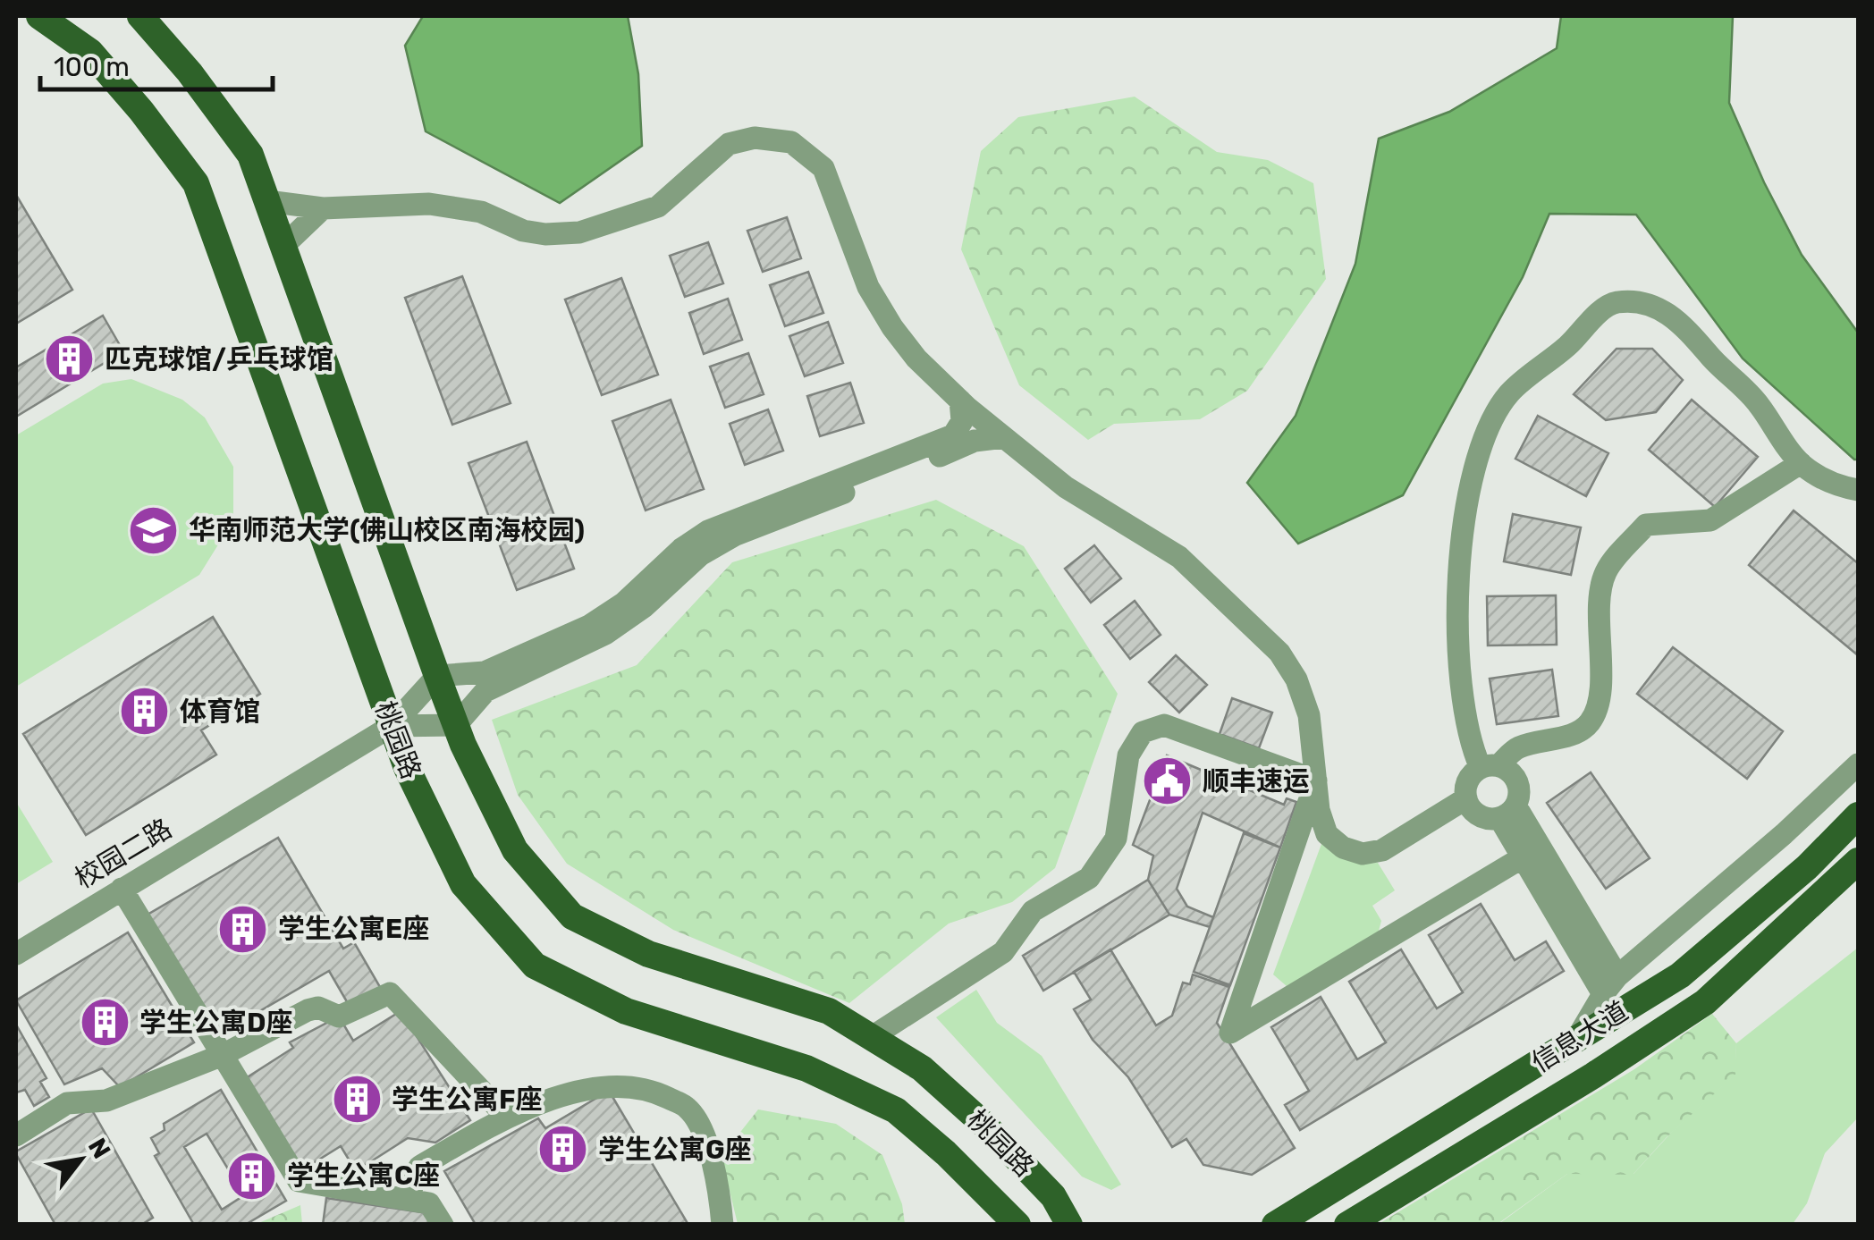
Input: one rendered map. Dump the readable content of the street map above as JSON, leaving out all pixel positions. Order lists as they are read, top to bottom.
{
  "streets": {
    "main road": ["桃园路", "信息大道"],
    "street": ["校园二路"]
  },
  "crossings": [
    ["桃园路", "校园二路"]
  ],
  "places": {
    "building": [
      "匹克球馆/乒乓球馆",
      "体育馆",
      "学生公寓E座",
      "学生公寓D座",
      "学生公寓F座",
      "学生公寓G座",
      "学生公寓C座"
    ],
    "school or university": ["华南师范大学(佛山校区南海校园)"],
    "public building": ["顺丰速运"]
  },
  "scale_bar": "100 m",
  "north": "top right"
}
